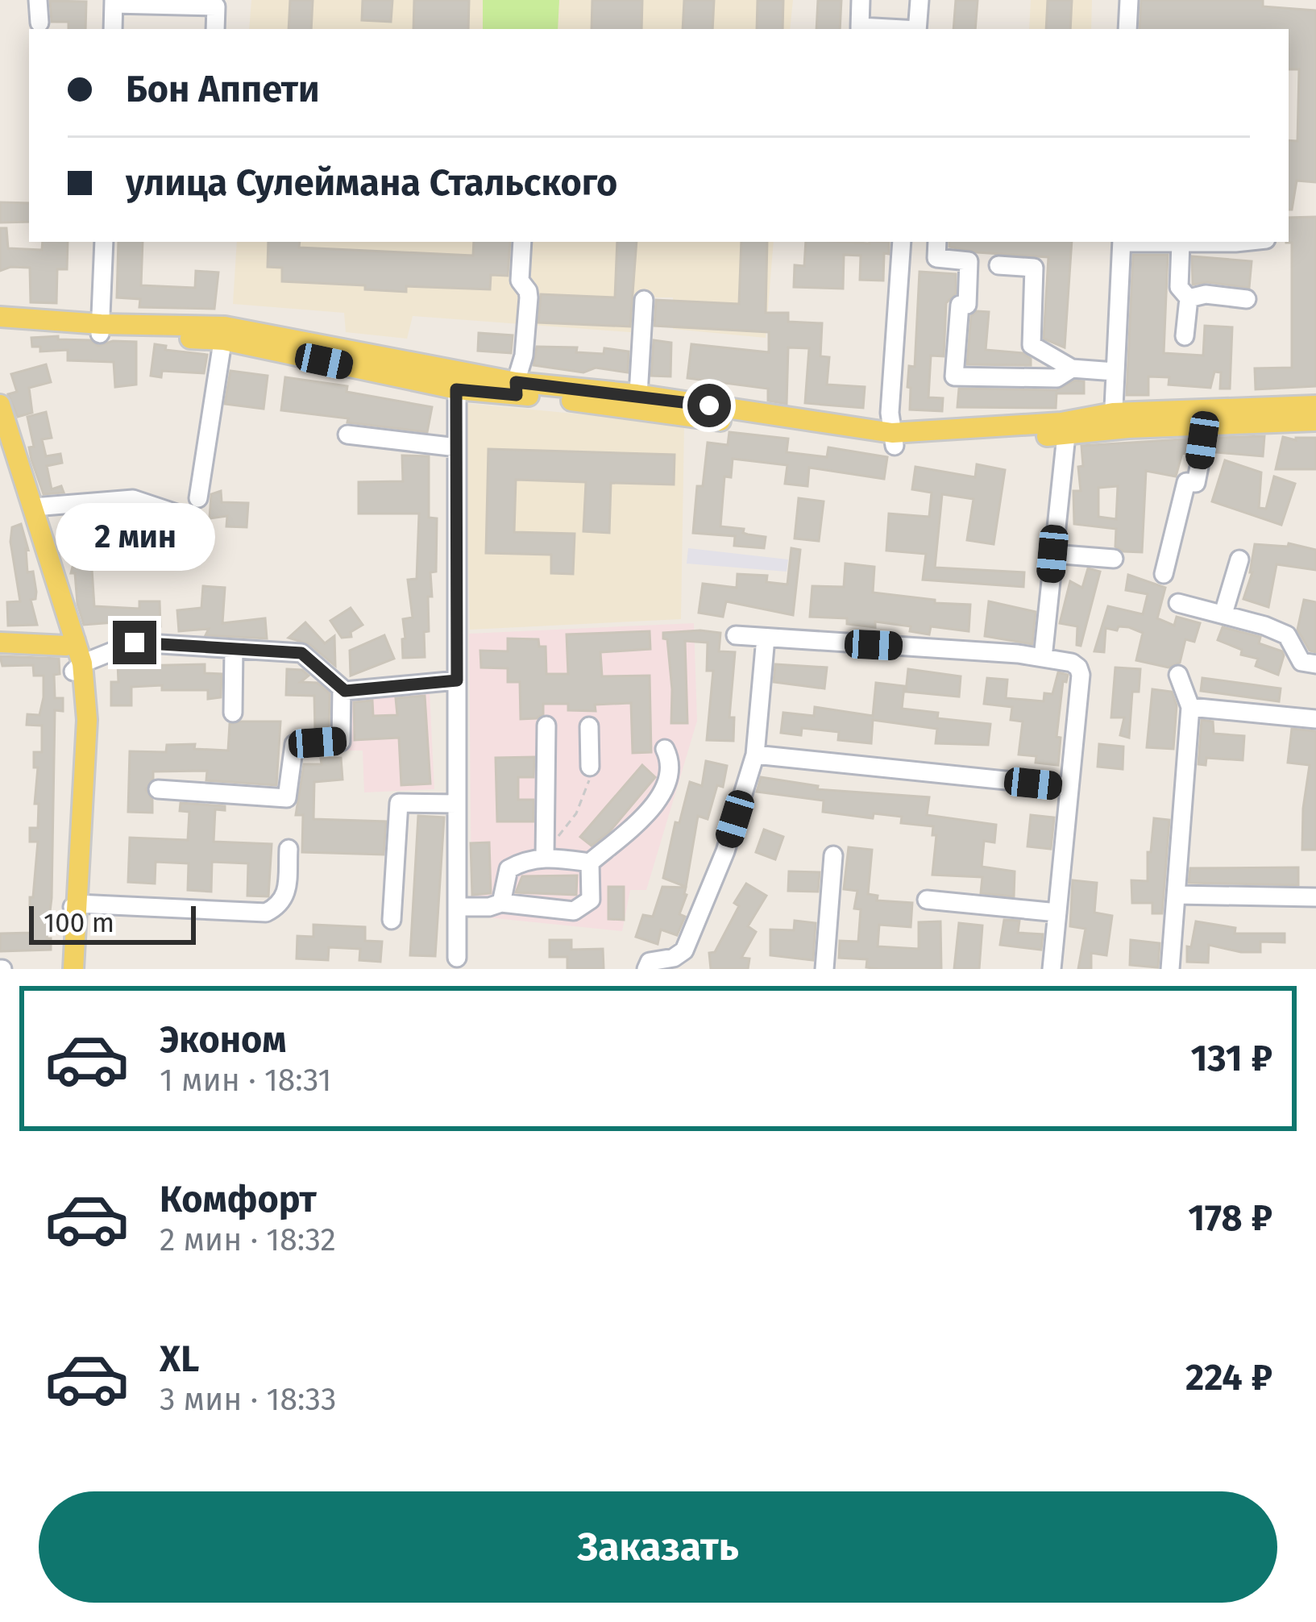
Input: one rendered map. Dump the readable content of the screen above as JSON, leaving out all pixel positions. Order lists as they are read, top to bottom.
{
  "scale_bar": "100 m",
  "page": {
    "banner": ["Бон Аппети", "улица Сулеймана Стальского"],
    "bubble": "2 мин",
    "scale": "100 m",
    "list": [
      {
        "name": "Эконом",
        "note": "1 мин · 18:31",
        "value": "131 ₽"
      },
      {
        "name": "Комфорт",
        "note": "2 мин · 18:32",
        "value": "178 ₽"
      },
      {
        "name": "XL",
        "note": "3 мин · 18:33",
        "value": "224 ₽"
      }
    ],
    "buttons": "Заказать"
  }
}
